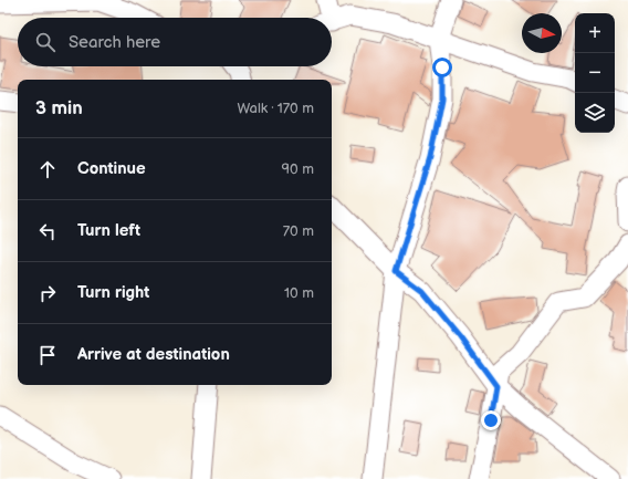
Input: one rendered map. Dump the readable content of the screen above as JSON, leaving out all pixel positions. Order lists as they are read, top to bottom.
{
  "north": "right",
  "page": {
    "map_buttons": ["+", "−"],
    "search": "Search here",
    "heading": ["3 min", "Walk · 170 m"],
    "list": [
      ["Continue", "90 m"],
      ["Turn left", "70 m"],
      ["Turn right", "10 m"],
      "Arrive at destination"
    ]
  }
}
